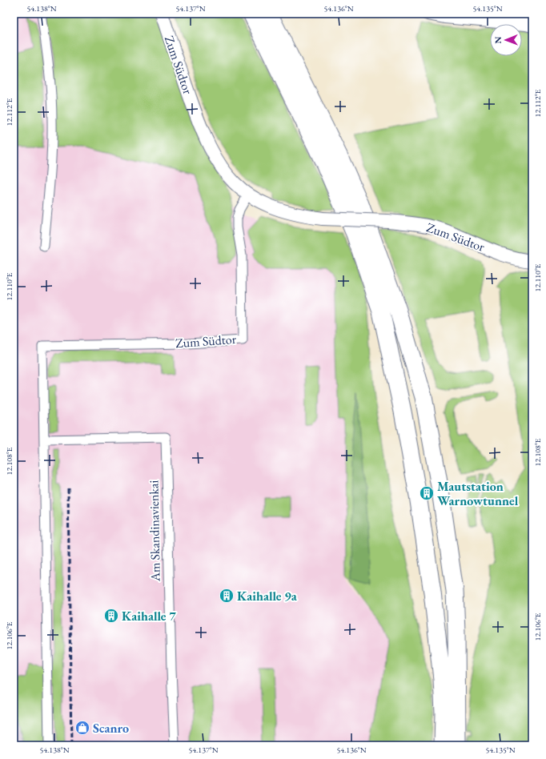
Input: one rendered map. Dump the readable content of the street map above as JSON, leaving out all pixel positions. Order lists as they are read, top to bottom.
{
  "streets": {
    "street": ["Zum Südtor", "Am Skandinavienkai"]
  },
  "crossings": [
    ["Zum Südtor", "Am Skandinavienkai"]
  ],
  "places": {
    "building": ["Mautstation Warnowtunnel", "Kaihalle 9a", "Kaihalle 7"],
    "shop": ["Scanro"]
  },
  "north": "left",
  "coordinates": [
    "54.138°N",
    "54.137°N",
    "54.136°N",
    "54.135°N",
    "12.112°E",
    "12.110°E",
    "12.108°E",
    "12.106°E"
  ]
}
